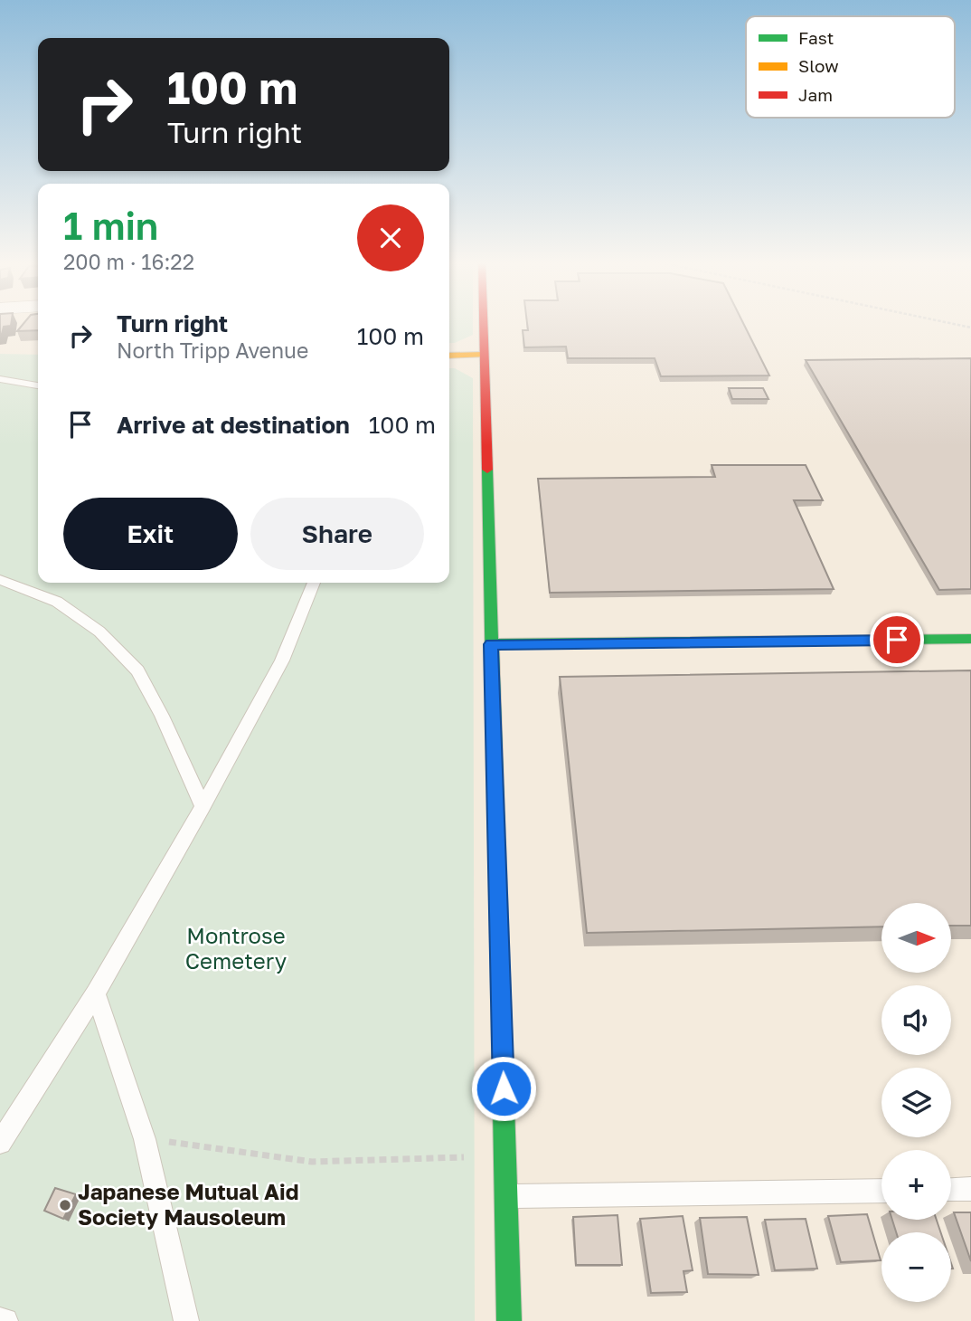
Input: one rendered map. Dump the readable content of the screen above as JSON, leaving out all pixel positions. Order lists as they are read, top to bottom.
{
  "parks": ["Montrose Cemetery"],
  "places": ["Japanese Mutual Aid Society Mausoleum"],
  "legend": ["Fast", "Slow", "Jam"],
  "north": "right",
  "page": {
    "turn": ["100 m", "Turn right"],
    "heading": ["1 min", "200 m · 16:22"],
    "list": [
      {
        "name": "Turn right",
        "note": "North Tripp Avenue",
        "value": "100 m"
      },
      {
        "name": "Arrive at destination",
        "value": "100 m"
      }
    ],
    "buttons": ["Exit", "Share"],
    "map_buttons": ["+", "−"]
  }
}
